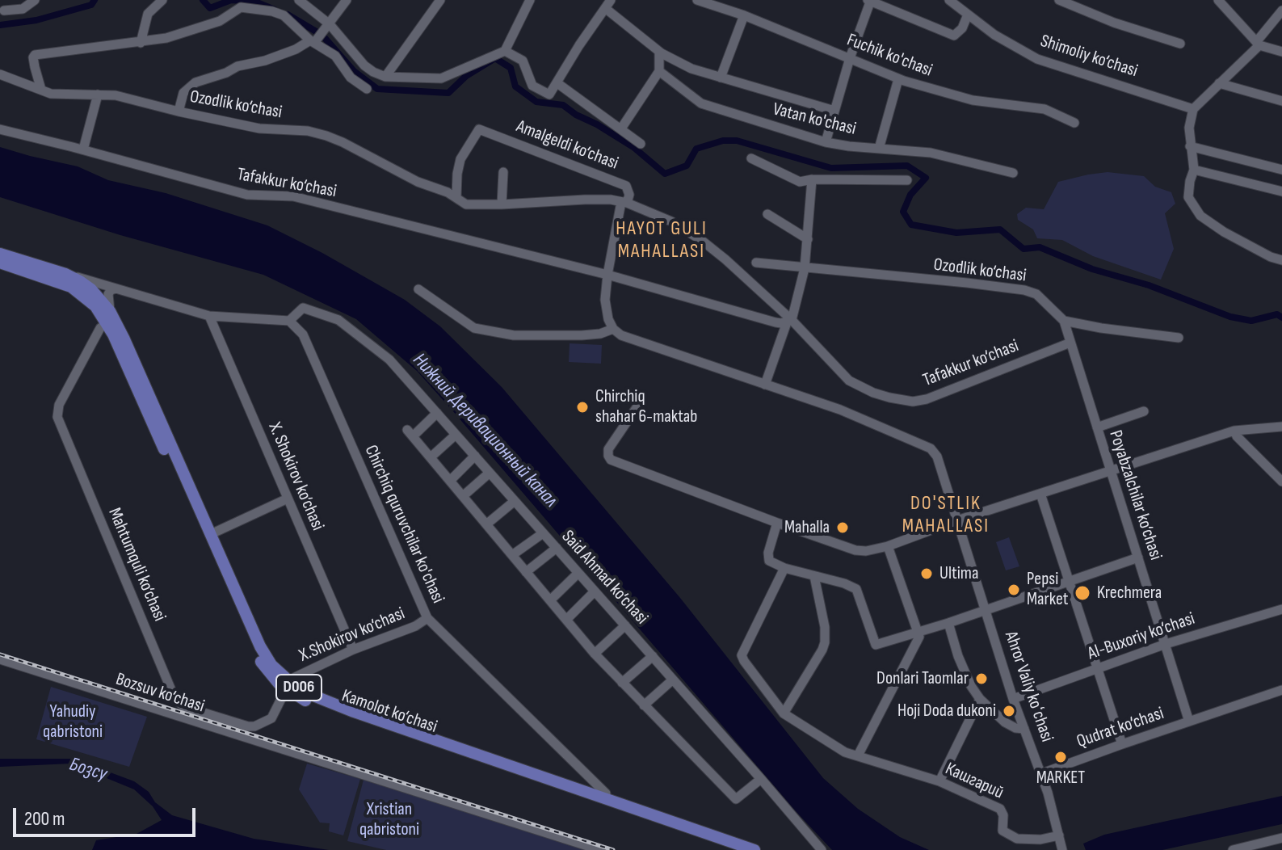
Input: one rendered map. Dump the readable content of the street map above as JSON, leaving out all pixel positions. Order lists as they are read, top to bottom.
{
  "streets": {
    "main road": ["D006", "Kamolot ko‘chasi"],
    "street": [
      "Fuchik ko'chasi",
      "Shimoliy ko‘chasi",
      "Ozodlik ko‘chasi",
      "Vatan ko'chasi",
      "Amalgeldi ko‘chasi",
      "Tafakkur ko‘chasi",
      "X. Shokirov ko‘chasi",
      "Poyabzalchilar ko‘chasi",
      "Chirchiq quruvchilar ko'chasi",
      "Mahtumquli ko‘chasi",
      "Said Ahmad ko‘chasi",
      "X.Shokirov ko‘chasi",
      "Al-Buxoriy ko‘chasi",
      "Ahror Valiy koʻchasi",
      "Bozsuv ko‘chasi",
      "Qudrat ko‘chasi",
      "Кашгарий"
    ]
  },
  "crossings": [
    ["Ozodlik ko‘chasi", "Amalgeldi ko‘chasi"],
    ["Ozodlik ko‘chasi", "Tafakkur ko‘chasi"],
    ["Ozodlik ko‘chasi", "Poyabzalchilar ko‘chasi"],
    ["Tafakkur ko‘chasi", "Poyabzalchilar ko‘chasi"],
    ["X. Shokirov ko‘chasi", "Said Ahmad ko‘chasi"],
    ["X. Shokirov ko‘chasi", "X.Shokirov ko‘chasi"],
    ["Poyabzalchilar ko‘chasi", "Al-Buxoriy ko‘chasi"],
    ["Poyabzalchilar ko‘chasi", "Qudrat ko‘chasi"],
    ["Chirchiq quruvchilar ko'chasi", "Said Ahmad ko‘chasi"],
    ["Chirchiq quruvchilar ko'chasi", "X.Shokirov ko‘chasi"],
    ["Chirchiq quruvchilar ko'chasi", "D006"],
    ["Mahtumquli ko‘chasi", "X.Shokirov ko‘chasi"],
    ["Mahtumquli ko‘chasi", "D006"],
    ["Mahtumquli ko‘chasi", "Kamolot ko‘chasi"],
    ["Said Ahmad ko‘chasi", "D006"],
    ["X.Shokirov ko‘chasi", "D006"],
    ["X.Shokirov ko‘chasi", "Kamolot ko‘chasi"],
    ["Al-Buxoriy ko‘chasi", "Ahror Valiy koʻchasi"],
    ["Ahror Valiy koʻchasi", "Qudrat ko‘chasi"],
    ["D006", "Kamolot ko‘chasi"]
  ],
  "districts": ["HAYOT GULI MAHALLASI", "DO'STLIK MAHALLASI"],
  "water": ["Нижний Деривационный канал", "Бозсу"],
  "parks": ["Yahudiy qabristoni", "Xristian qabristoni"],
  "places": [
    "Chirchiq shahar 6-maktab",
    "Mahalla",
    "Ultima",
    "Pepsi Market",
    "Krechmera",
    "Donlari Taomlar",
    "Hoji Doda dukoni",
    "MARKET"
  ],
  "scale_bar": "200 m"
}
